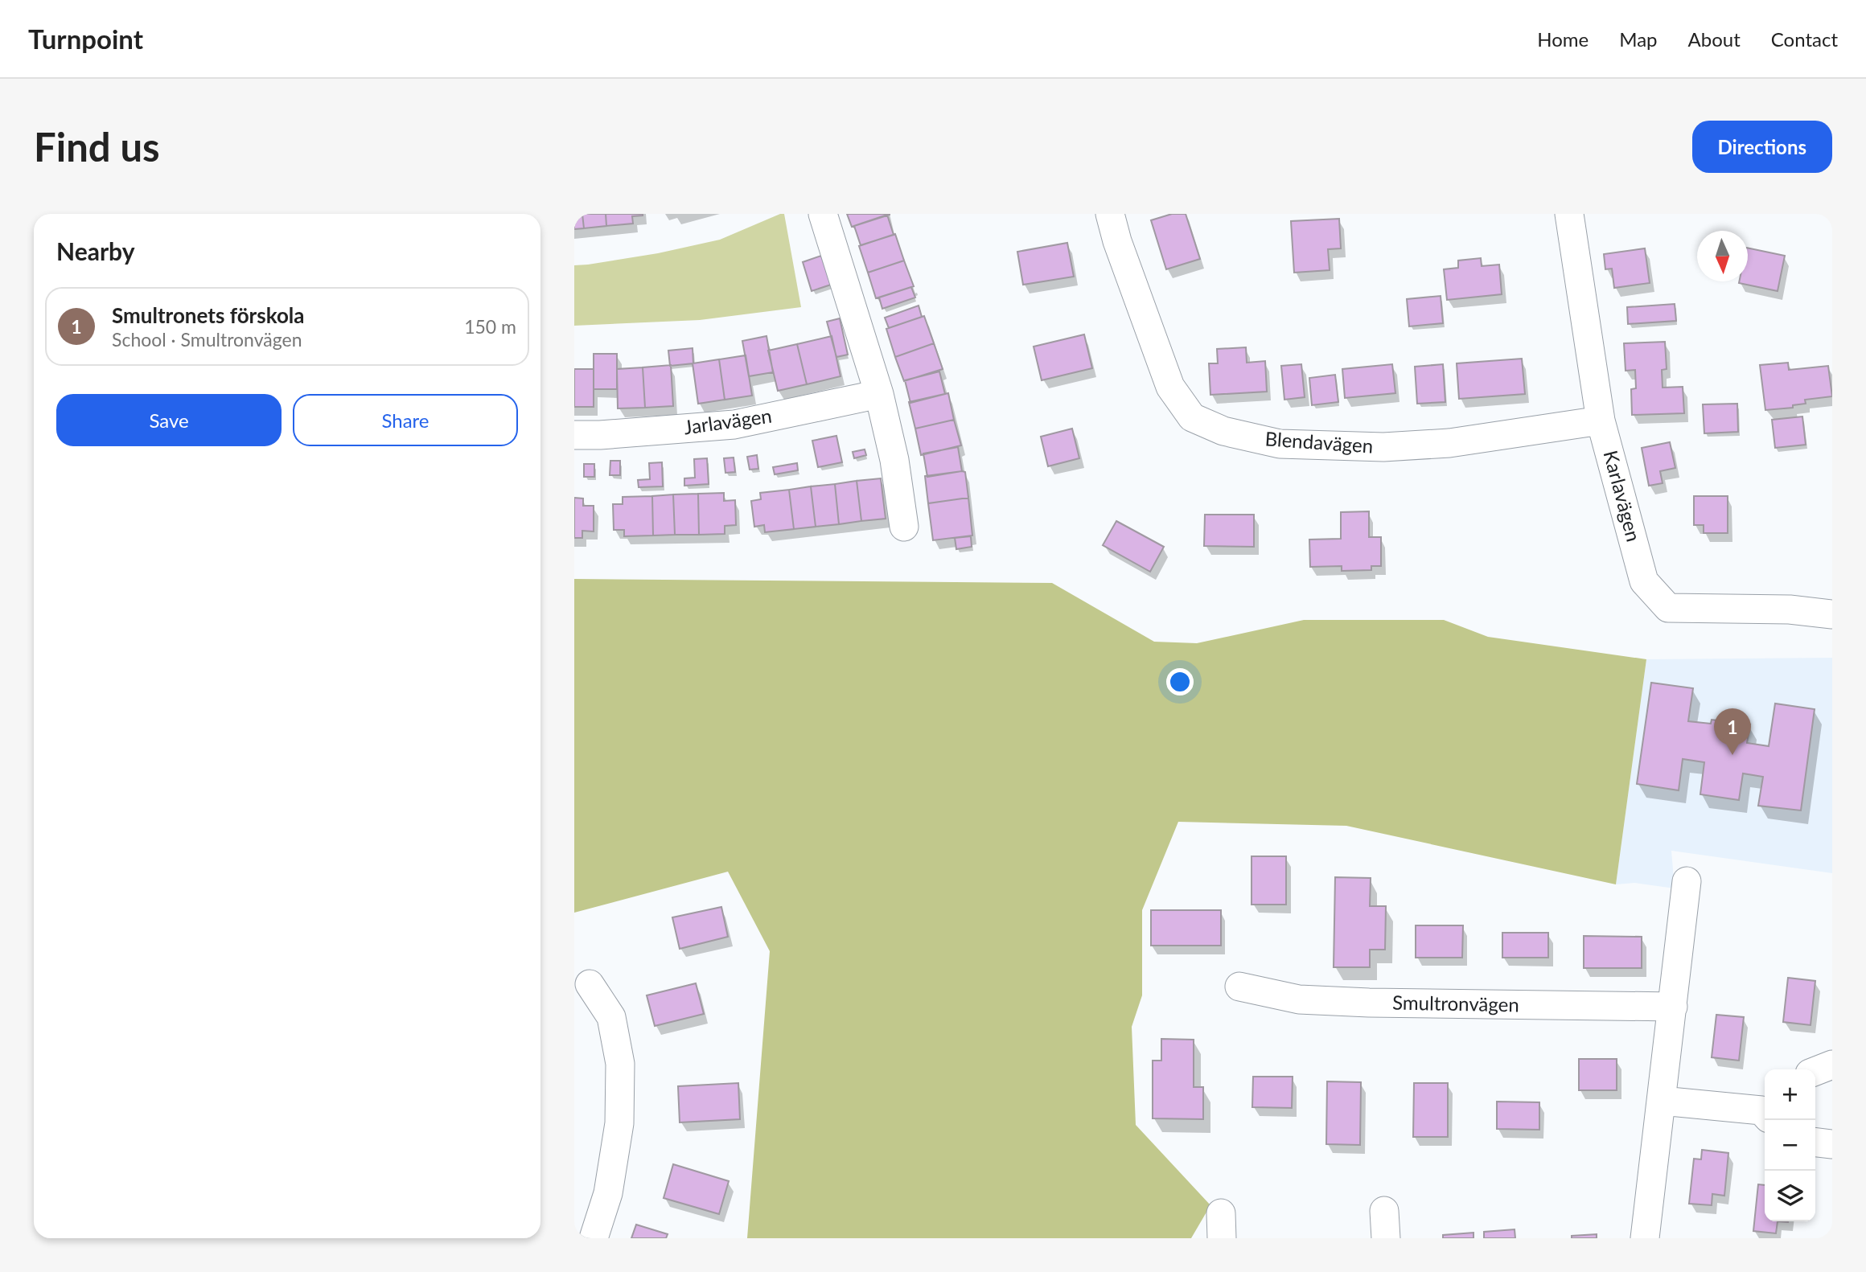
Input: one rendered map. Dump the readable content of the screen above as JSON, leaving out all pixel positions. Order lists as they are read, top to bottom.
{
  "streets": {
    "street": [
      "Jarlavägen",
      "Blendavägen",
      "Karlavägen",
      "Smultronvägen"
    ]
  },
  "crossings": [
    ["Blendavägen", "Karlavägen"]
  ],
  "north": "bottom",
  "page": {
    "header": "Turnpoint",
    "nav": [
      "Home",
      "Map",
      "About",
      "Contact"
    ],
    "buttons": [
      "Directions",
      ["Save", "Share"]
    ],
    "title": "Find us",
    "heading": "Nearby",
    "list": [
      {
        "mark": "1",
        "name": "Smultronets förskola",
        "note": "School · Smultronvägen",
        "value": "150 m"
      }
    ],
    "pins": "1",
    "map_buttons": ["+", "−"]
  }
}
